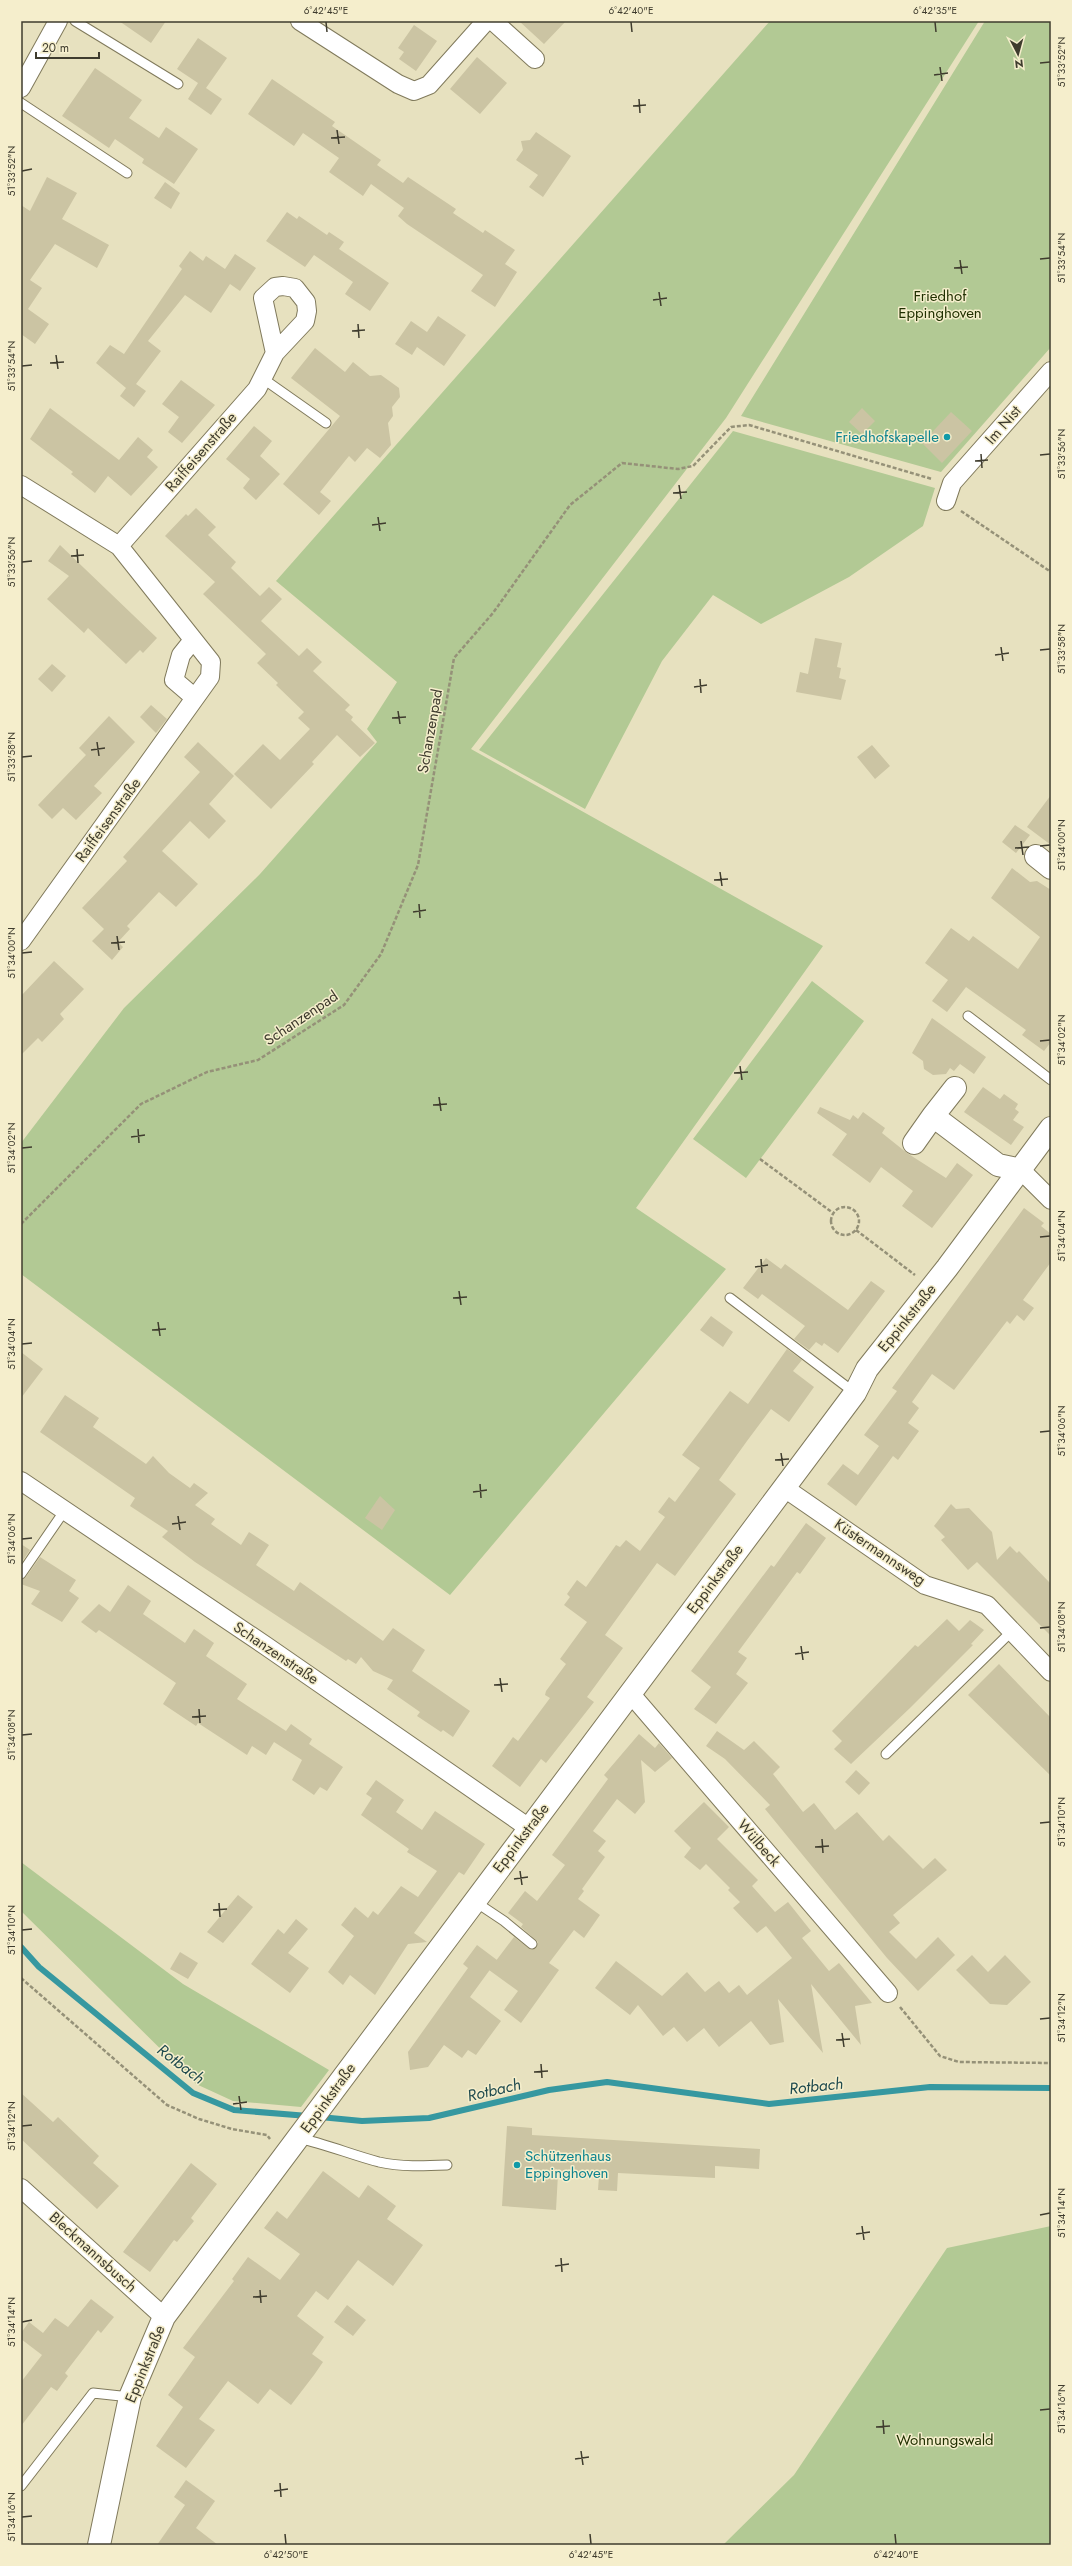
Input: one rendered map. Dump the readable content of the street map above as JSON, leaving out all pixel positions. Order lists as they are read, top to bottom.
{
  "streets": {
    "street": [
      "Im Nist",
      "Raiffeisenstraße",
      "Eppinkstraße",
      "Küstermannsweg",
      "Schanzenstraße",
      "Wülbeck",
      "Bleckmannsbusch"
    ],
    "path": ["Schanzenpad"]
  },
  "crossings": [
    ["Im Nist", "Schanzenpad"],
    ["Eppinkstraße", "Küstermannsweg"],
    ["Eppinkstraße", "Schanzenstraße"],
    ["Eppinkstraße", "Wülbeck"],
    ["Eppinkstraße", "Bleckmannsbusch"]
  ],
  "water": ["Rotbach"],
  "parks": ["Friedhof Eppinghoven", "Wohnungswald"],
  "places": ["Friedhofskapelle", "Schützenhaus Eppinghoven"],
  "scale_bar": "20 m",
  "north": "bottom",
  "coordinates": [
    "6°42'45\"E",
    "6°42'40\"E",
    "6°42'35\"E",
    "51°33'52\"N",
    "51°33'54\"N",
    "51°33'56\"N",
    "51°33'58\"N",
    "51°34'00\"N",
    "51°34'02\"N",
    "51°34'04\"N",
    "51°34'06\"N",
    "51°34'08\"N",
    "51°34'10\"N",
    "51°34'12\"N",
    "51°34'14\"N",
    "51°34'16\"N",
    "6°42'50\"E"
  ]
}
